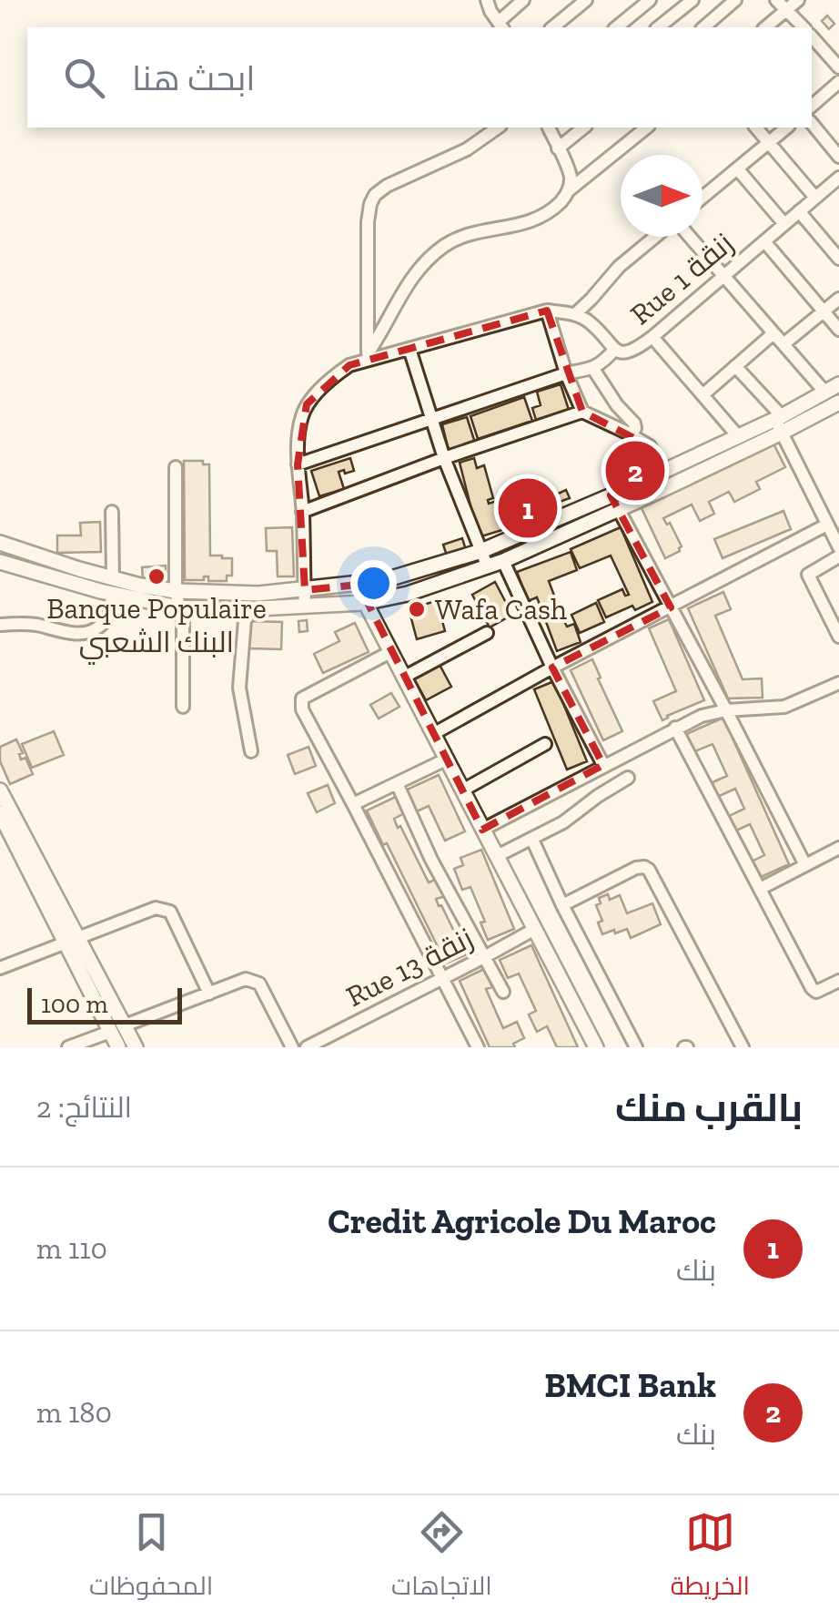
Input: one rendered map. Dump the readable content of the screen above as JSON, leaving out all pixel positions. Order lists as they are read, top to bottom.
{
  "streets": {
    "street": ["Rue 1 زنقة", "Rue 13 زنقة"]
  },
  "places": ["Banque Populaire البنك الشعبي", "Wafa Cash"],
  "scale_bar": "100 m",
  "north": "right",
  "page": {
    "search": "ابحث هنا",
    "pins": ["2", "1"],
    "scale": "100 m",
    "heading": ["بالقرب منك", "النتائج: 2"],
    "list": [
      {
        "mark": "1",
        "name": "Credit Agricole Du Maroc",
        "note": "بنك",
        "value": "110 m"
      },
      {
        "mark": "2",
        "name": "BMCI Bank",
        "note": "بنك",
        "value": "180 m"
      }
    ],
    "nav": ["الخريطة", "الاتجاهات", "المحفوظات"]
  }
}
